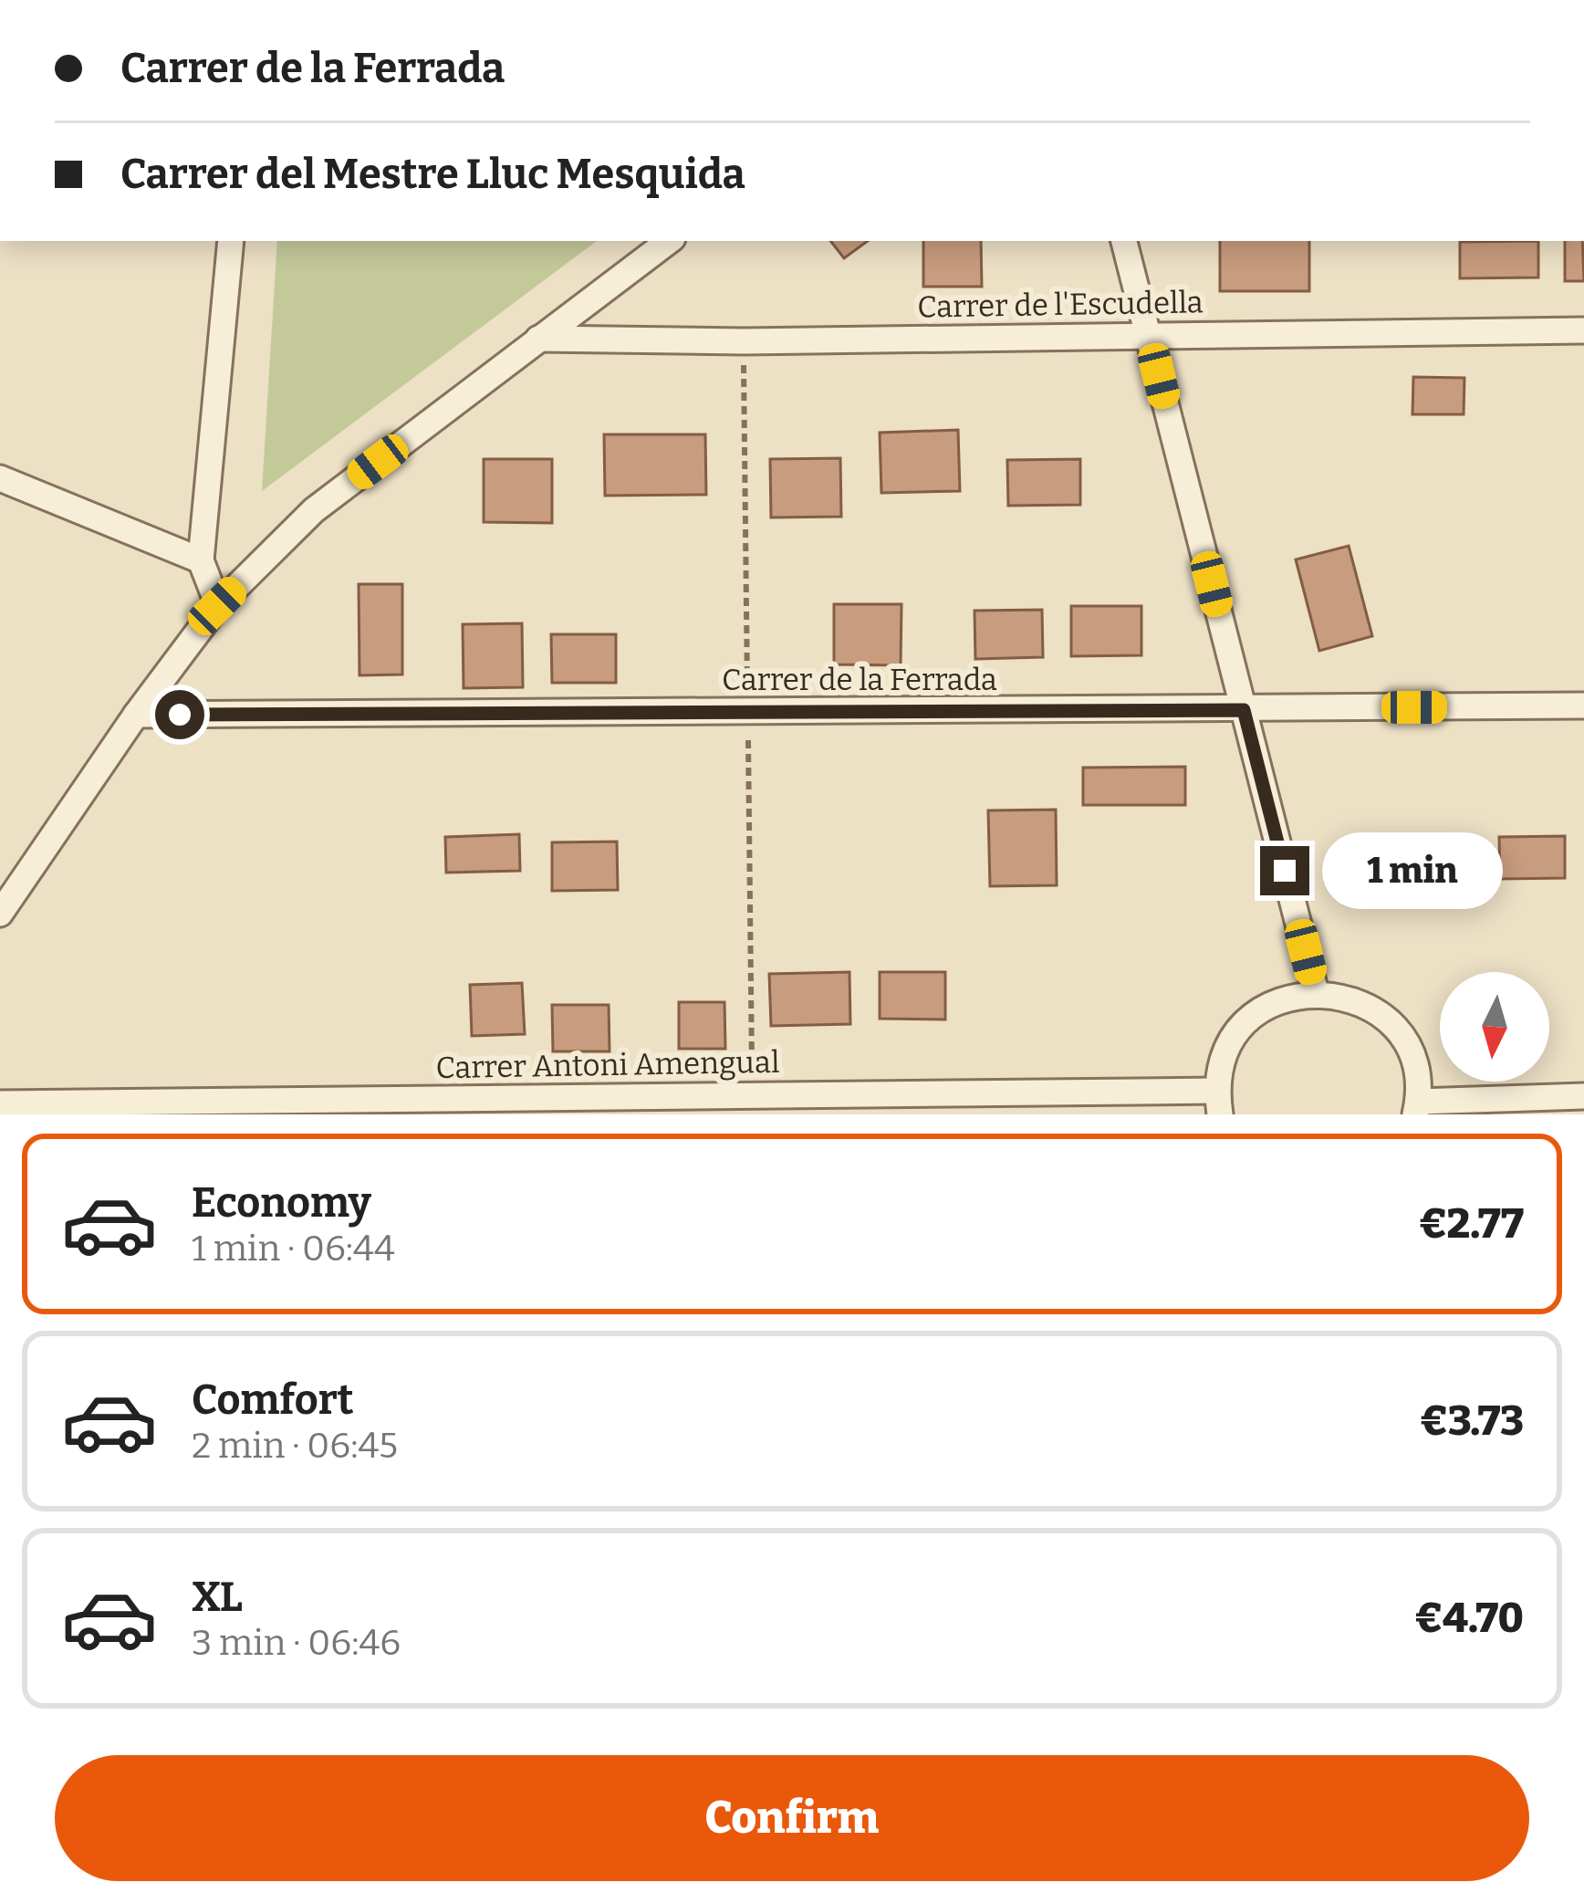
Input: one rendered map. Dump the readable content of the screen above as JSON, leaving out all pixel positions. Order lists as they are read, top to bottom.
{
  "streets": {
    "street": ["Carrer de l'Escudella", "Carrer de la Ferrada", "Carrer Antoni Amengual"]
  },
  "north": "bottom",
  "page": {
    "banner": ["Carrer de la Ferrada", "Carrer del Mestre Lluc Mesquida"],
    "bubble": "1 min",
    "list": [
      {
        "name": "Economy",
        "note": "1 min · 06:44",
        "value": "€2.77"
      },
      {
        "name": "Comfort",
        "note": "2 min · 06:45",
        "value": "€3.73"
      },
      {
        "name": "XL",
        "note": "3 min · 06:46",
        "value": "€4.70"
      }
    ],
    "buttons": "Confirm"
  }
}
